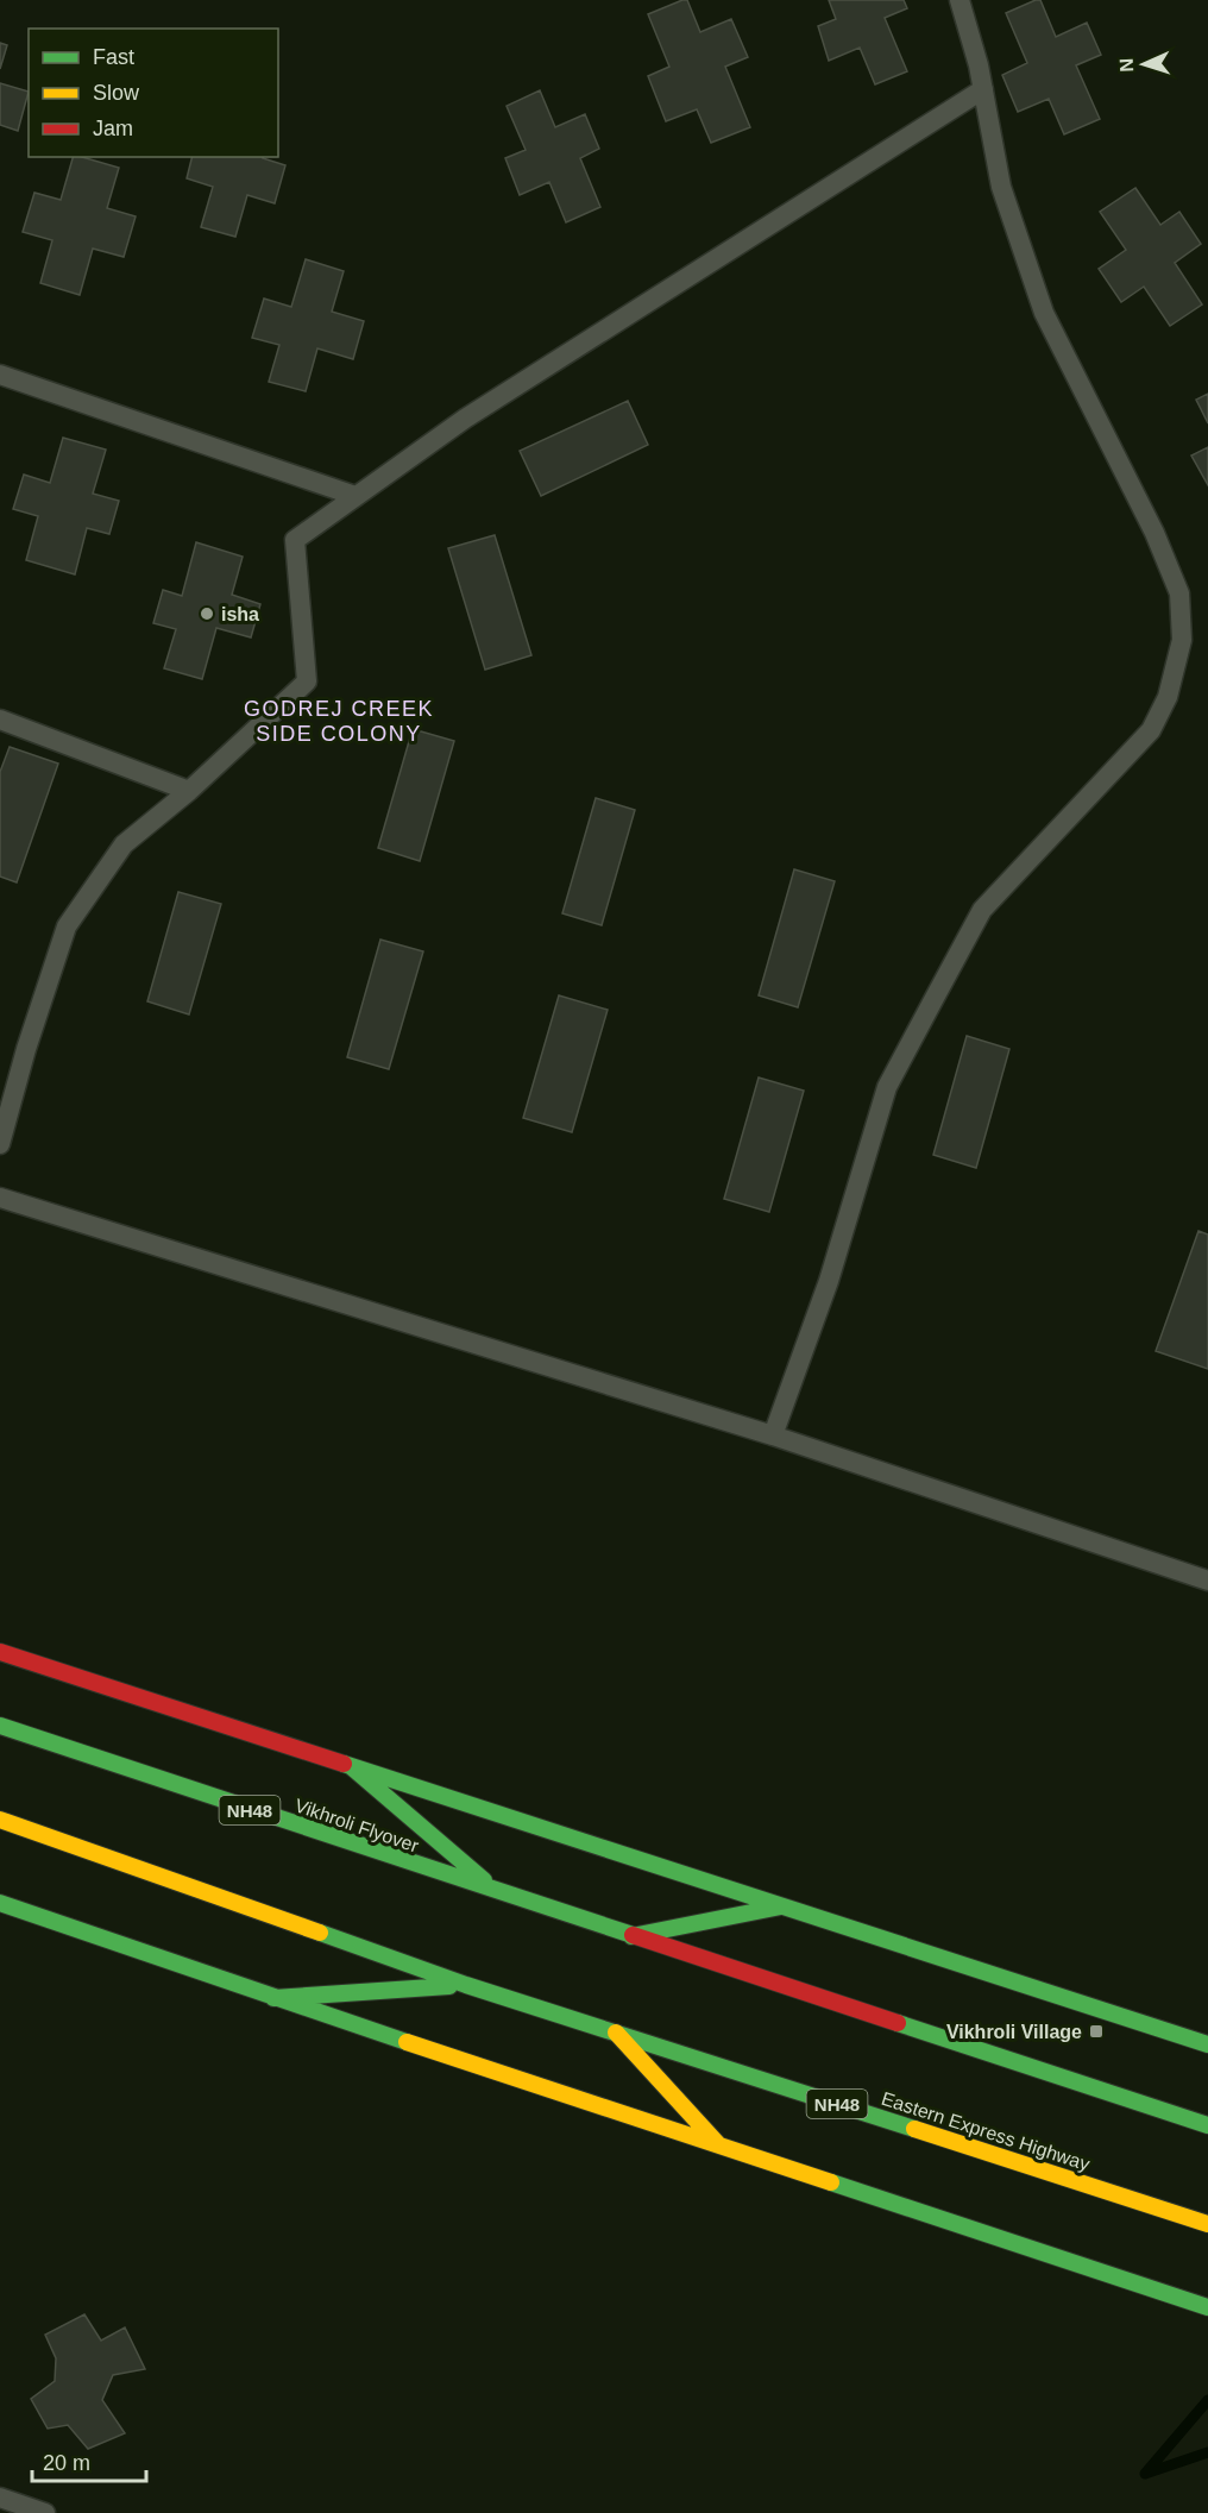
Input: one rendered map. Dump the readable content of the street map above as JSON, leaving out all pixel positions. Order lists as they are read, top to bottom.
{
  "streets": {
    "main road": ["NH48", "Vikhroli Flyover", "Eastern Express Highway"]
  },
  "crossings": [
    ["NH48", "Vikhroli Flyover"],
    ["NH48", "Eastern Express Highway"]
  ],
  "districts": ["GODREJ CREEK SIDE COLONY"],
  "places": {
    "other": ["isha"],
    "transit": ["Vikhroli Village"]
  },
  "legend": ["Fast", "Slow", "Jam"],
  "scale_bar": "20 m",
  "north": "left"
}
